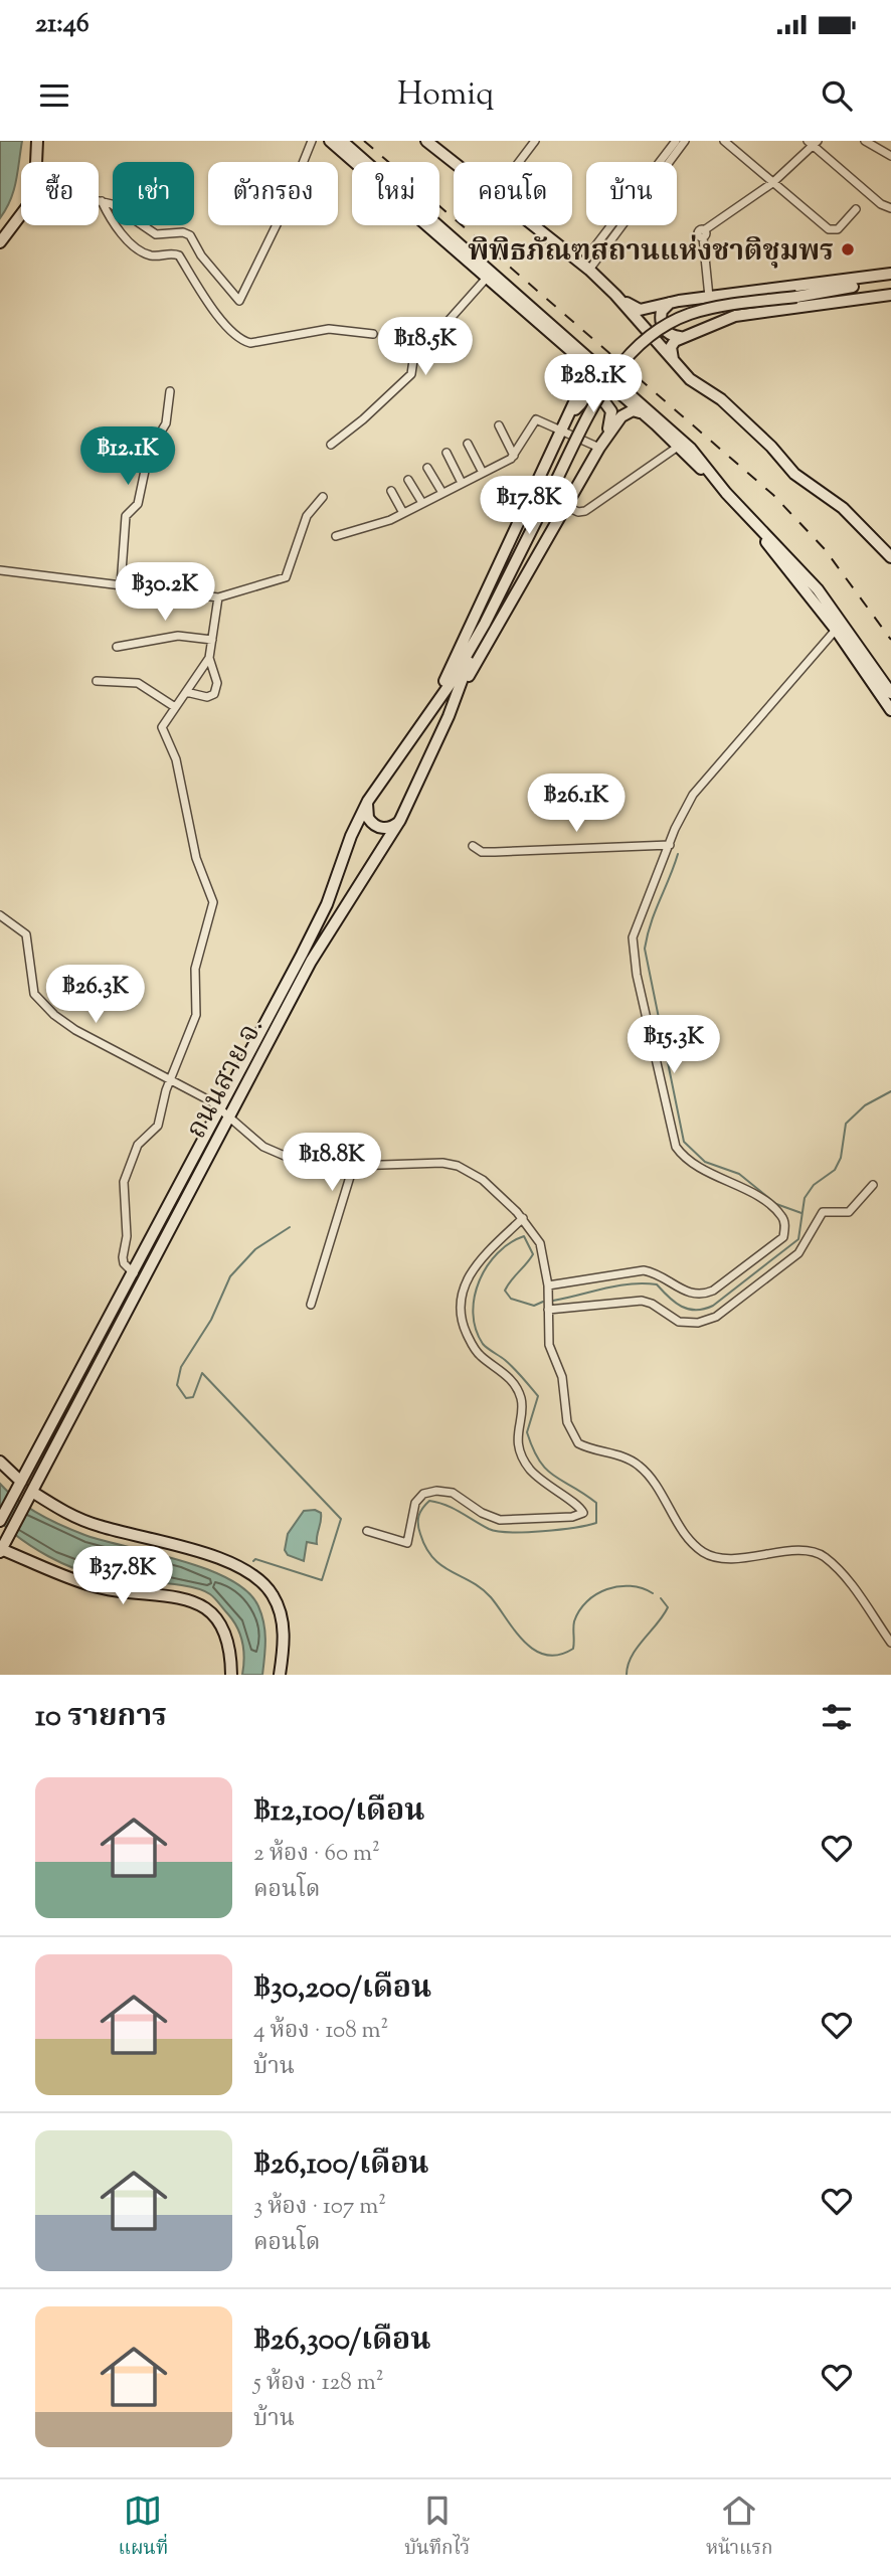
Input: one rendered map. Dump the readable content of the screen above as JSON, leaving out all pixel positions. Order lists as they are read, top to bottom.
{
  "streets": {
    "main road": ["ถนนสาย จ."]
  },
  "places": ["พิพิธภัณฑสถานแห่งชาติชุมพร"],
  "page": {
    "status": "21:46",
    "header": "Homiq",
    "chip": [
      "ซื้อ",
      "เช่า",
      "ตัวกรอง",
      "ใหม่",
      "คอนโด",
      "บ้าน"
    ],
    "price": [
      "฿18.5K",
      "฿28.1K",
      "฿12.1K",
      "฿17.8K",
      "฿30.2K",
      "฿26.1K",
      "฿26.3K",
      "฿15.3K",
      "฿18.8K",
      "฿37.8K"
    ],
    "heading": "10 รายการ",
    "list": [
      {
        "name": "฿12,100/เดือน",
        "note": "2 ห้อง · 60 m² · คอนโด"
      },
      {
        "name": "฿30,200/เดือน",
        "note": "4 ห้อง · 108 m² · บ้าน"
      },
      {
        "name": "฿26,100/เดือน",
        "note": "3 ห้อง · 107 m² · คอนโด"
      },
      {
        "name": "฿26,300/เดือน",
        "note": "5 ห้อง · 128 m² · บ้าน"
      }
    ],
    "tabs": ["แผนที่", "บันทึกไว้", "หน้าแรก"]
  }
}
